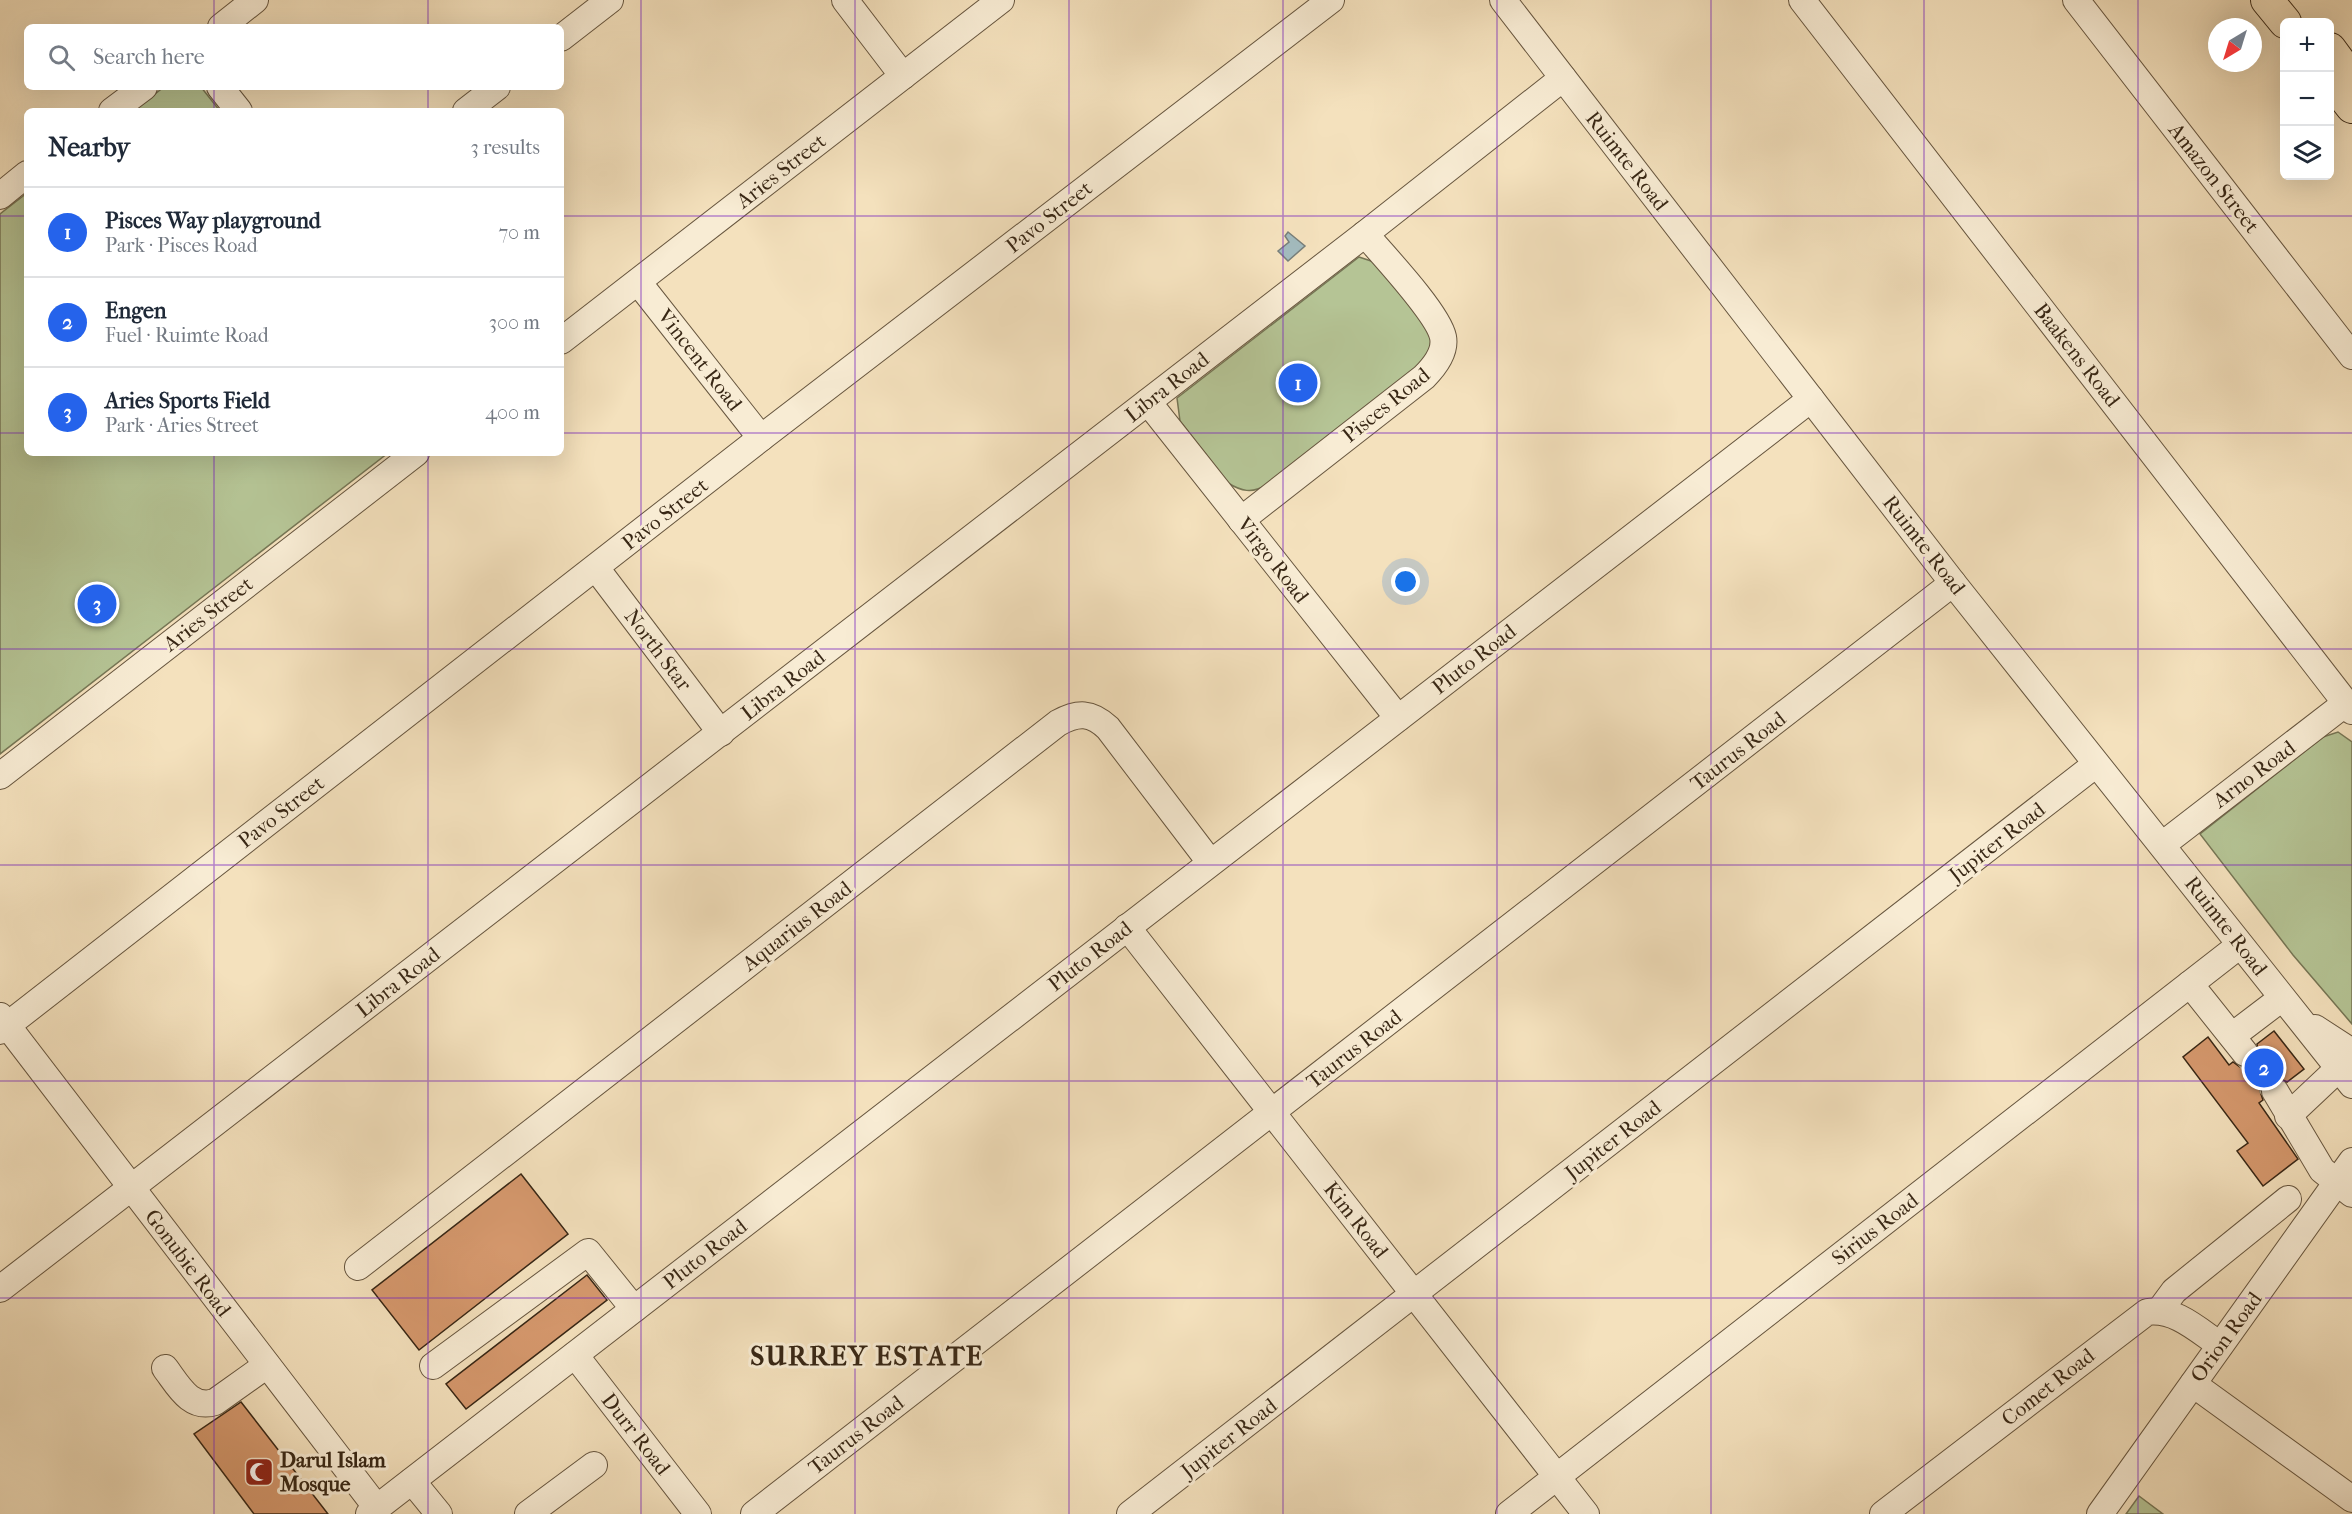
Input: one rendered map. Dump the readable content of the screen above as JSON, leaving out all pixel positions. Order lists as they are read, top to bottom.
{
  "streets": {
    "street": [
      "Ruimte Road",
      "Aries Street",
      "Amazon Street",
      "Pavo Street",
      "Baakens Road",
      "Vincent Road",
      "Libra Road",
      "Pisces Road",
      "Virgo Road",
      "North Star",
      "Pluto Road",
      "Taurus Road",
      "Arno Road",
      "Jupiter Road",
      "Aquarius Road",
      "Kim Road",
      "Sirius Road",
      "Gonubie Road",
      "Orion Road",
      "Comet Road",
      "Durr Road"
    ]
  },
  "crossings": [
    ["Ruimte Road", "Libra Road"],
    ["Ruimte Road", "Pluto Road"],
    ["Ruimte Road", "Taurus Road"],
    ["Ruimte Road", "Arno Road"],
    ["Ruimte Road", "Jupiter Road"],
    ["Ruimte Road", "Sirius Road"],
    ["Aries Street", "Vincent Road"],
    ["Pavo Street", "Vincent Road"],
    ["Pavo Street", "North Star"],
    ["Pavo Street", "Gonubie Road"],
    ["Baakens Road", "Arno Road"],
    ["Libra Road", "Pisces Road"],
    ["Libra Road", "Virgo Road"],
    ["Libra Road", "North Star"],
    ["Libra Road", "Gonubie Road"],
    ["Pisces Road", "Virgo Road"],
    ["Virgo Road", "Pluto Road"],
    ["Pluto Road", "Aquarius Road"],
    ["Pluto Road", "Kim Road"],
    ["Pluto Road", "Gonubie Road"],
    ["Pluto Road", "Durr Road"],
    ["Taurus Road", "Kim Road"],
    ["Jupiter Road", "Kim Road"],
    ["Kim Road", "Sirius Road"]
  ],
  "districts": ["SURREY ESTATE"],
  "places": {
    "mosque": ["Darul Islam Mosque"]
  },
  "north": "bottom left",
  "page": {
    "map_buttons": ["+", "−"],
    "search": "Search here",
    "heading": ["Nearby", "3 results"],
    "list": [
      {
        "mark": "1",
        "name": "Pisces Way playground",
        "note": "Park · Pisces Road",
        "value": "70 m"
      },
      {
        "mark": "2",
        "name": "Engen",
        "note": "Fuel · Ruimte Road",
        "value": "300 m"
      },
      {
        "mark": "3",
        "name": "Aries Sports Field",
        "note": "Park · Aries Street",
        "value": "400 m"
      }
    ],
    "pins": ["1", "3", "2"]
  }
}
